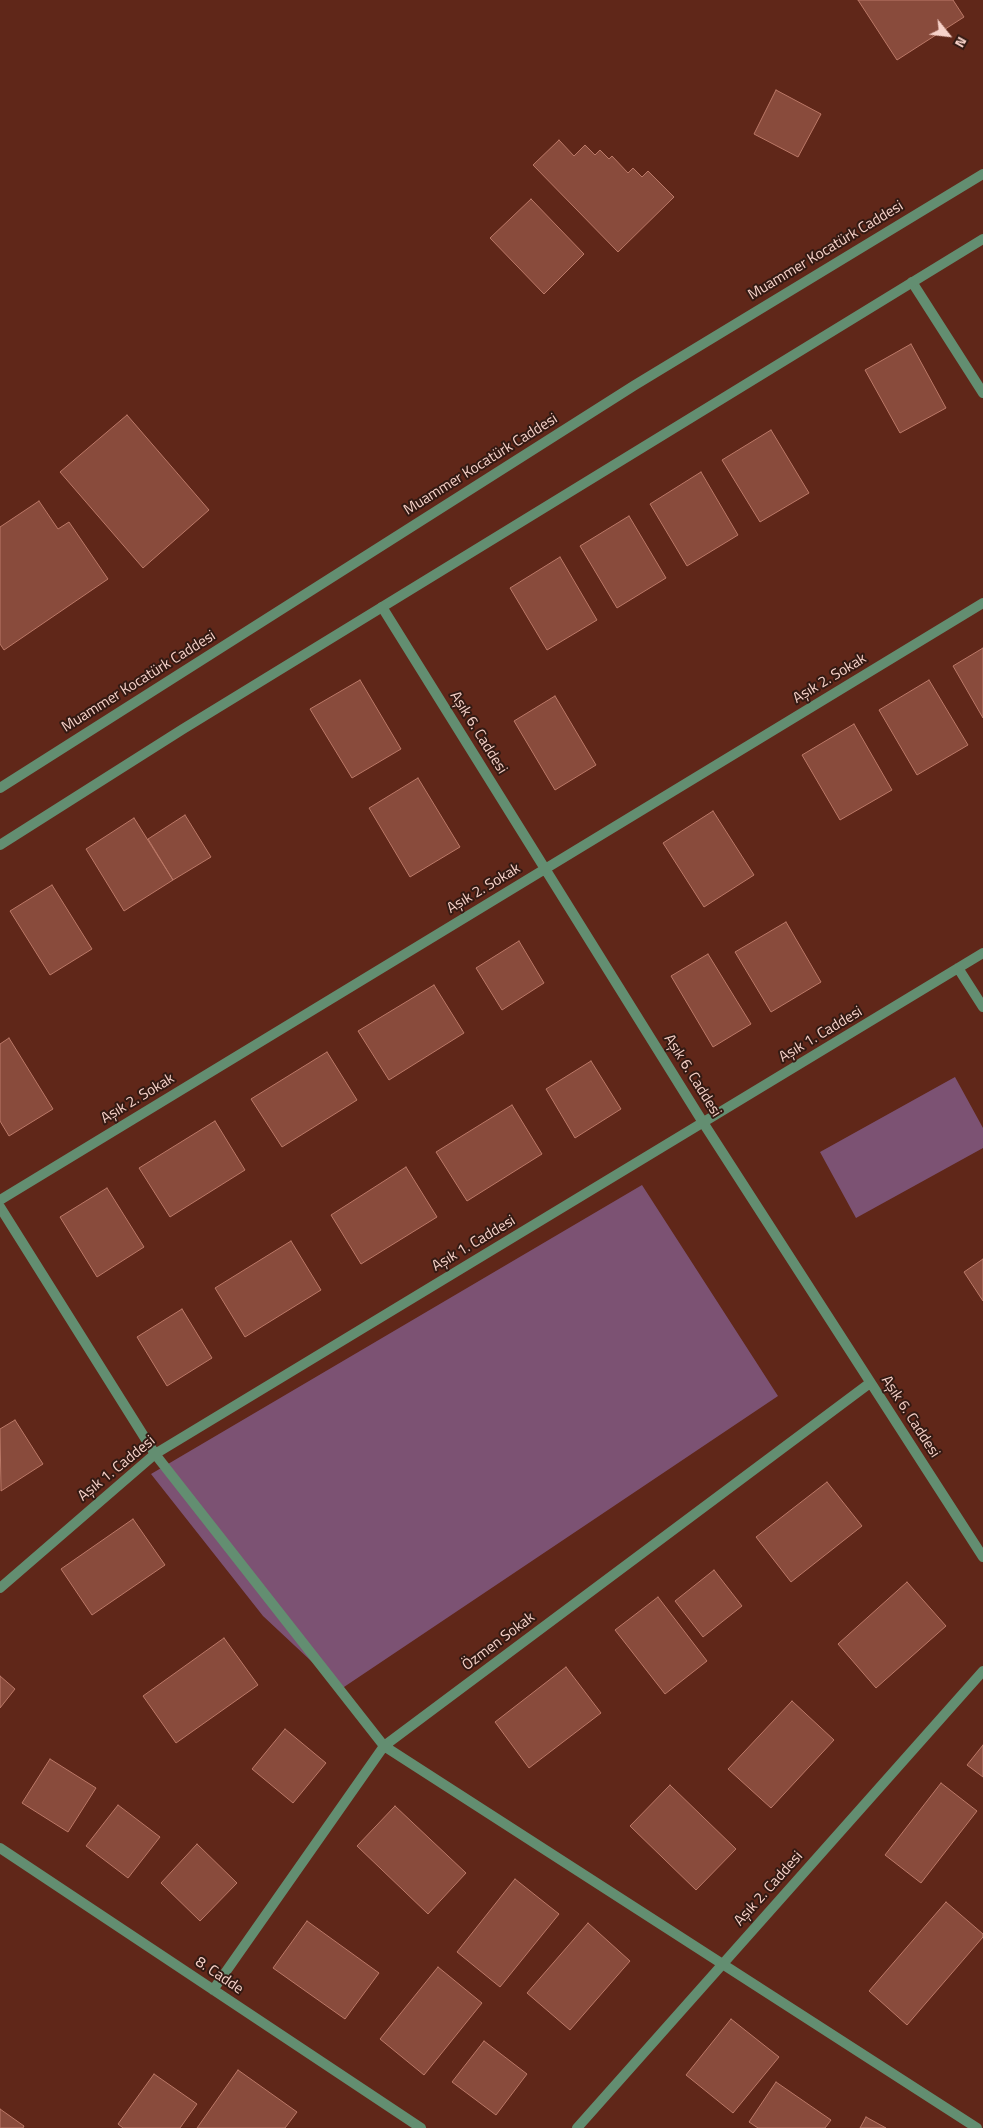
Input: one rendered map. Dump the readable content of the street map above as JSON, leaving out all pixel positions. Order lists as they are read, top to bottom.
{
  "streets": {
    "street": [
      "Muammer Kocatürk Caddesi",
      "Aşık 2. Sokak",
      "Aşık 6. Caddesi",
      "Aşık 1. Caddesi",
      "Özmen Sokak",
      "Aşık 2. Caddesi",
      "8. Cadde"
    ]
  },
  "crossings": [
    ["Aşık 2. Sokak", "Aşık 6. Caddesi"],
    ["Aşık 6. Caddesi", "Aşık 1. Caddesi"],
    ["Aşık 6. Caddesi", "Özmen Sokak"],
    ["Özmen Sokak", "8. Cadde"]
  ],
  "north": "bottom right"
}
